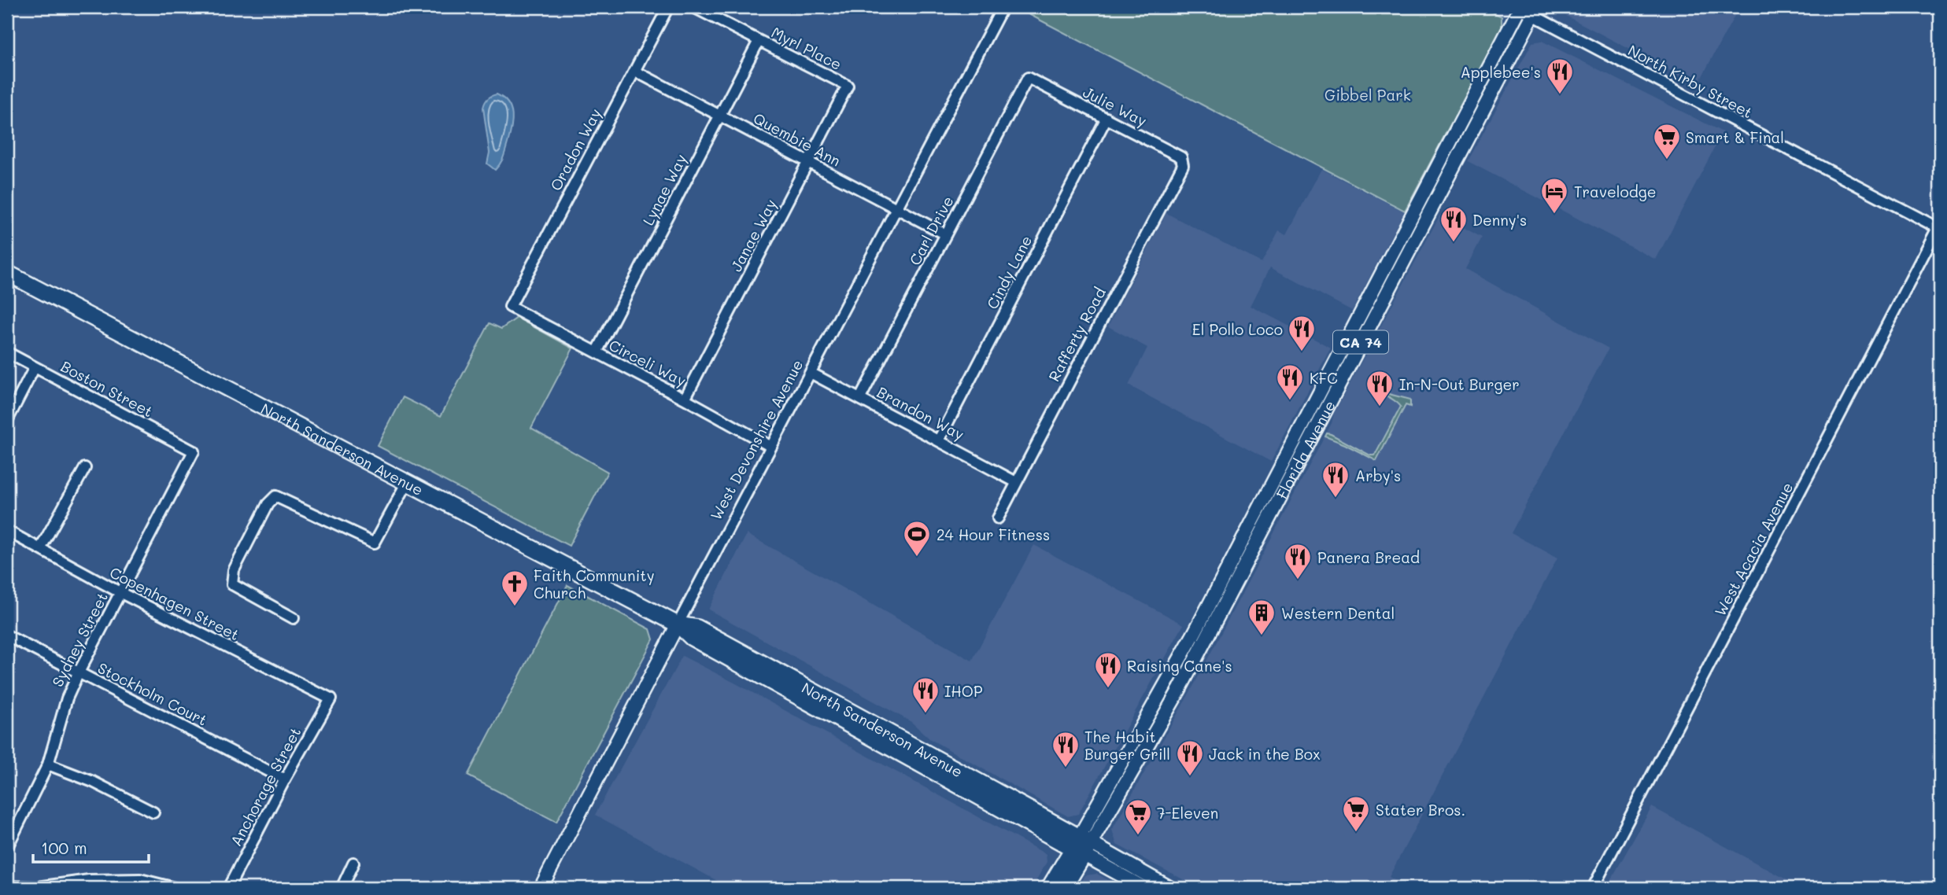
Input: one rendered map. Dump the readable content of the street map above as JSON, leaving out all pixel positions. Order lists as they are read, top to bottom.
{
  "streets": {
    "highway": ["CA 74", "North Sanderson Avenue", "Florida Avenue"],
    "main road": ["West Devonshire Avenue"],
    "street": [
      "Myrl Place",
      "North Kirby Street",
      "Julie Way",
      "Quembie Ann",
      "Oradon Way",
      "Lynae Way",
      "Carl Drive",
      "Janae Way",
      "Cindy Lane",
      "Rafferty Road",
      "Circeli Way",
      "Boston Street",
      "Brandon Way",
      "West Acacia Avenue",
      "Copenhagen Street",
      "Sydney Street",
      "Stockholm Court",
      "Anchorage Street"
    ]
  },
  "crossings": [
    ["Myrl Place", "Lynae Way"],
    ["Myrl Place", "Janae Way"],
    ["North Kirby Street", "Florida Avenue"],
    ["North Kirby Street", "West Acacia Avenue"],
    ["Julie Way", "Carl Drive"],
    ["Julie Way", "Cindy Lane"],
    ["Julie Way", "Rafferty Road"],
    ["Quembie Ann", "Oradon Way"],
    ["Quembie Ann", "Lynae Way"],
    ["Quembie Ann", "Carl Drive"],
    ["Quembie Ann", "Janae Way"],
    ["Quembie Ann", "West Devonshire Avenue"],
    ["Oradon Way", "Circeli Way"],
    ["Lynae Way", "Circeli Way"],
    ["Carl Drive", "Brandon Way"],
    ["Janae Way", "Circeli Way"],
    ["Cindy Lane", "Brandon Way"],
    ["Rafferty Road", "Brandon Way"],
    ["Circeli Way", "West Devonshire Avenue"],
    ["Boston Street", "Sydney Street"],
    ["Brandon Way", "West Devonshire Avenue"],
    ["West Devonshire Avenue", "North Sanderson Avenue"],
    ["North Sanderson Avenue", "Florida Avenue"],
    ["Copenhagen Street", "Sydney Street"],
    ["Copenhagen Street", "Anchorage Street"],
    ["Sydney Street", "Stockholm Court"],
    ["Stockholm Court", "Anchorage Street"]
  ],
  "parks": ["Gibbel Park"],
  "places": {
    "restaurant": [
      "Applebee's",
      "Denny's",
      "El Pollo Loco",
      "KFC",
      "In-N-Out Burger",
      "Arby's",
      "Panera Bread",
      "Raising Cane's",
      "IHOP",
      "The Habit Burger Grill",
      "Jack in the Box"
    ],
    "supermarket": ["Smart & Final", "Stater Bros.", "7-Eleven"],
    "hotel": ["Travelodge"],
    "sports": ["24 Hour Fitness"],
    "church": ["Faith Community Church"],
    "building": ["Western Dental"]
  },
  "scale_bar": "100 m"
}
